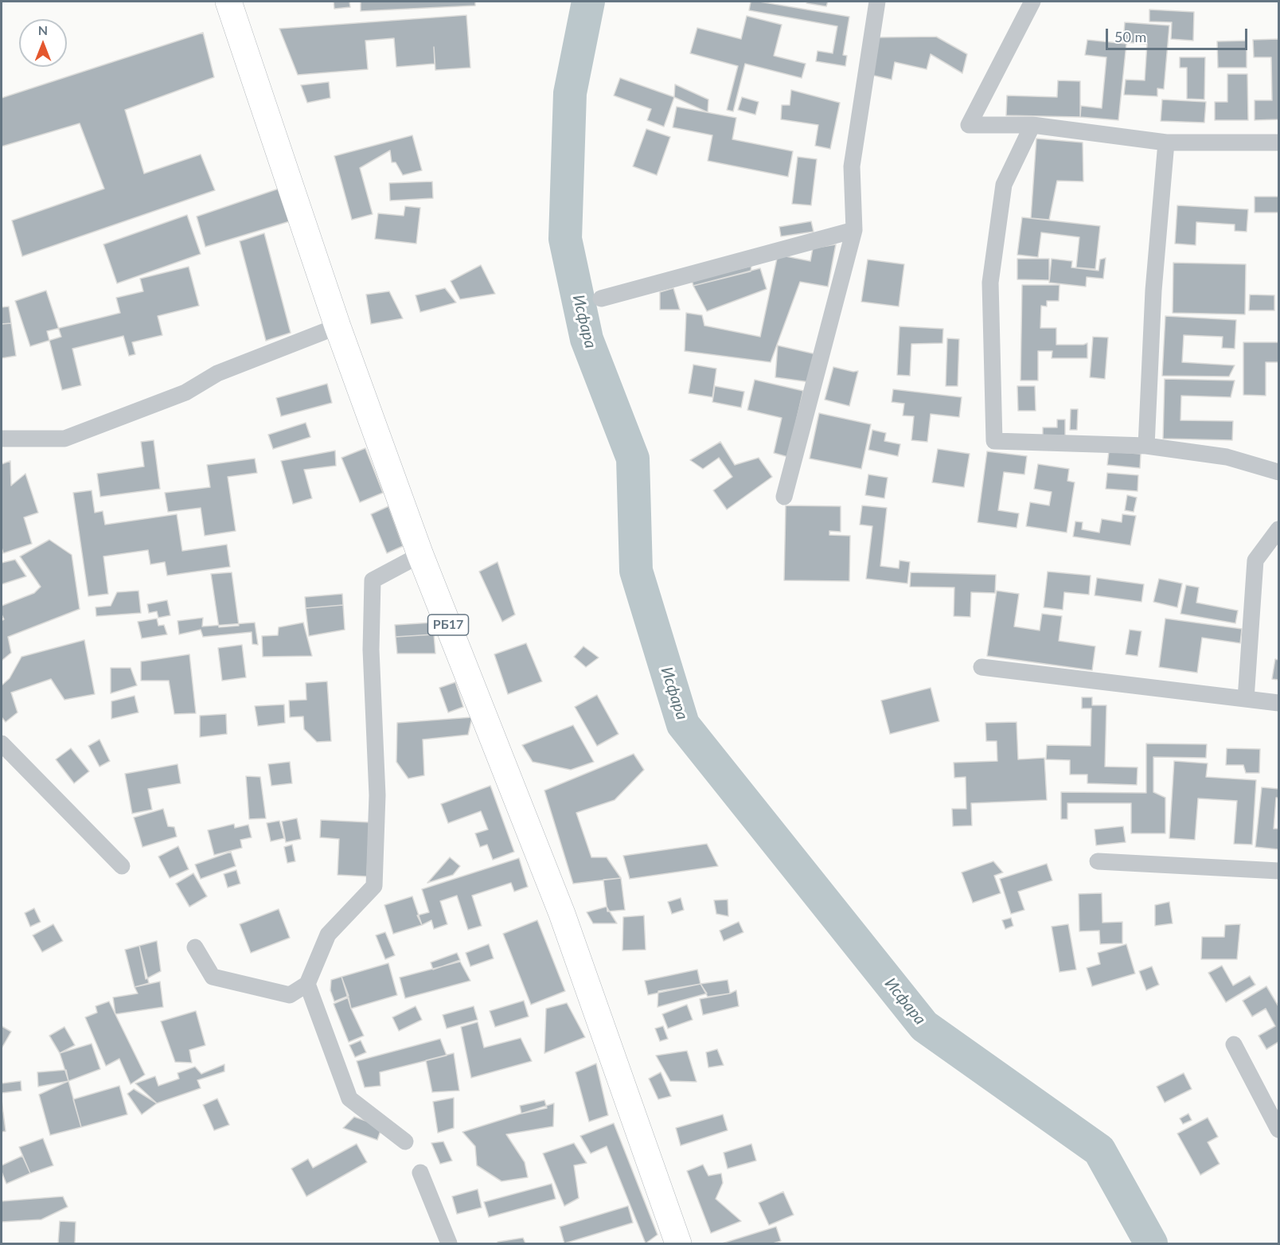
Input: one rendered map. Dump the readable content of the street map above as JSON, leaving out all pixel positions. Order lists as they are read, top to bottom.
{
  "streets": {
    "main road": ["РБ17"]
  },
  "water": ["Исфара"],
  "scale_bar": "50 m",
  "north": "top"
}
